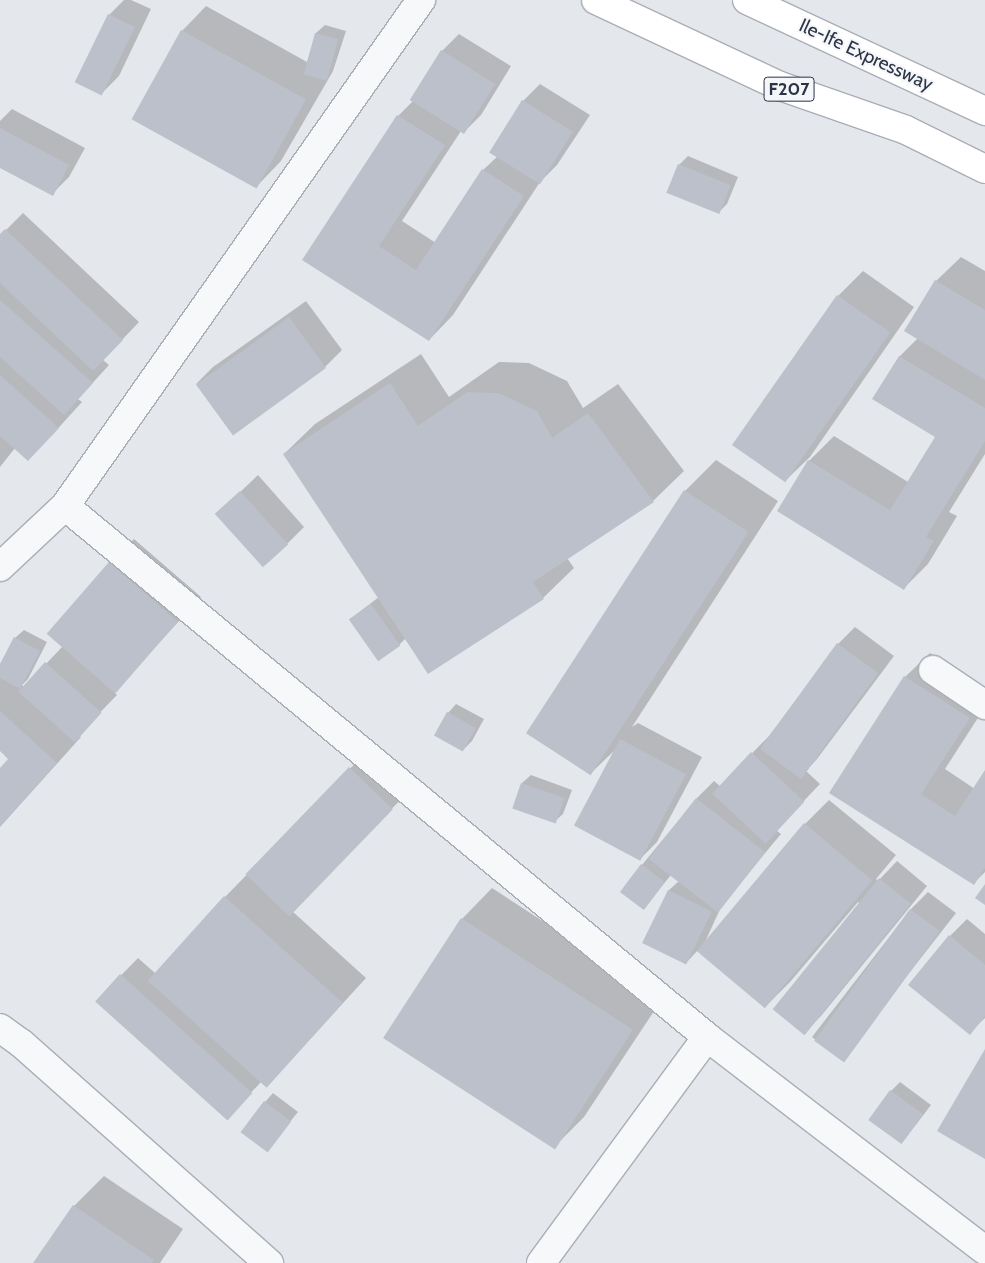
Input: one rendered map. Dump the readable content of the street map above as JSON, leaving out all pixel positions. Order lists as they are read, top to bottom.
{
  "streets": {
    "main road": ["Ile-Ife Expressway", "F207"]
  }
}
